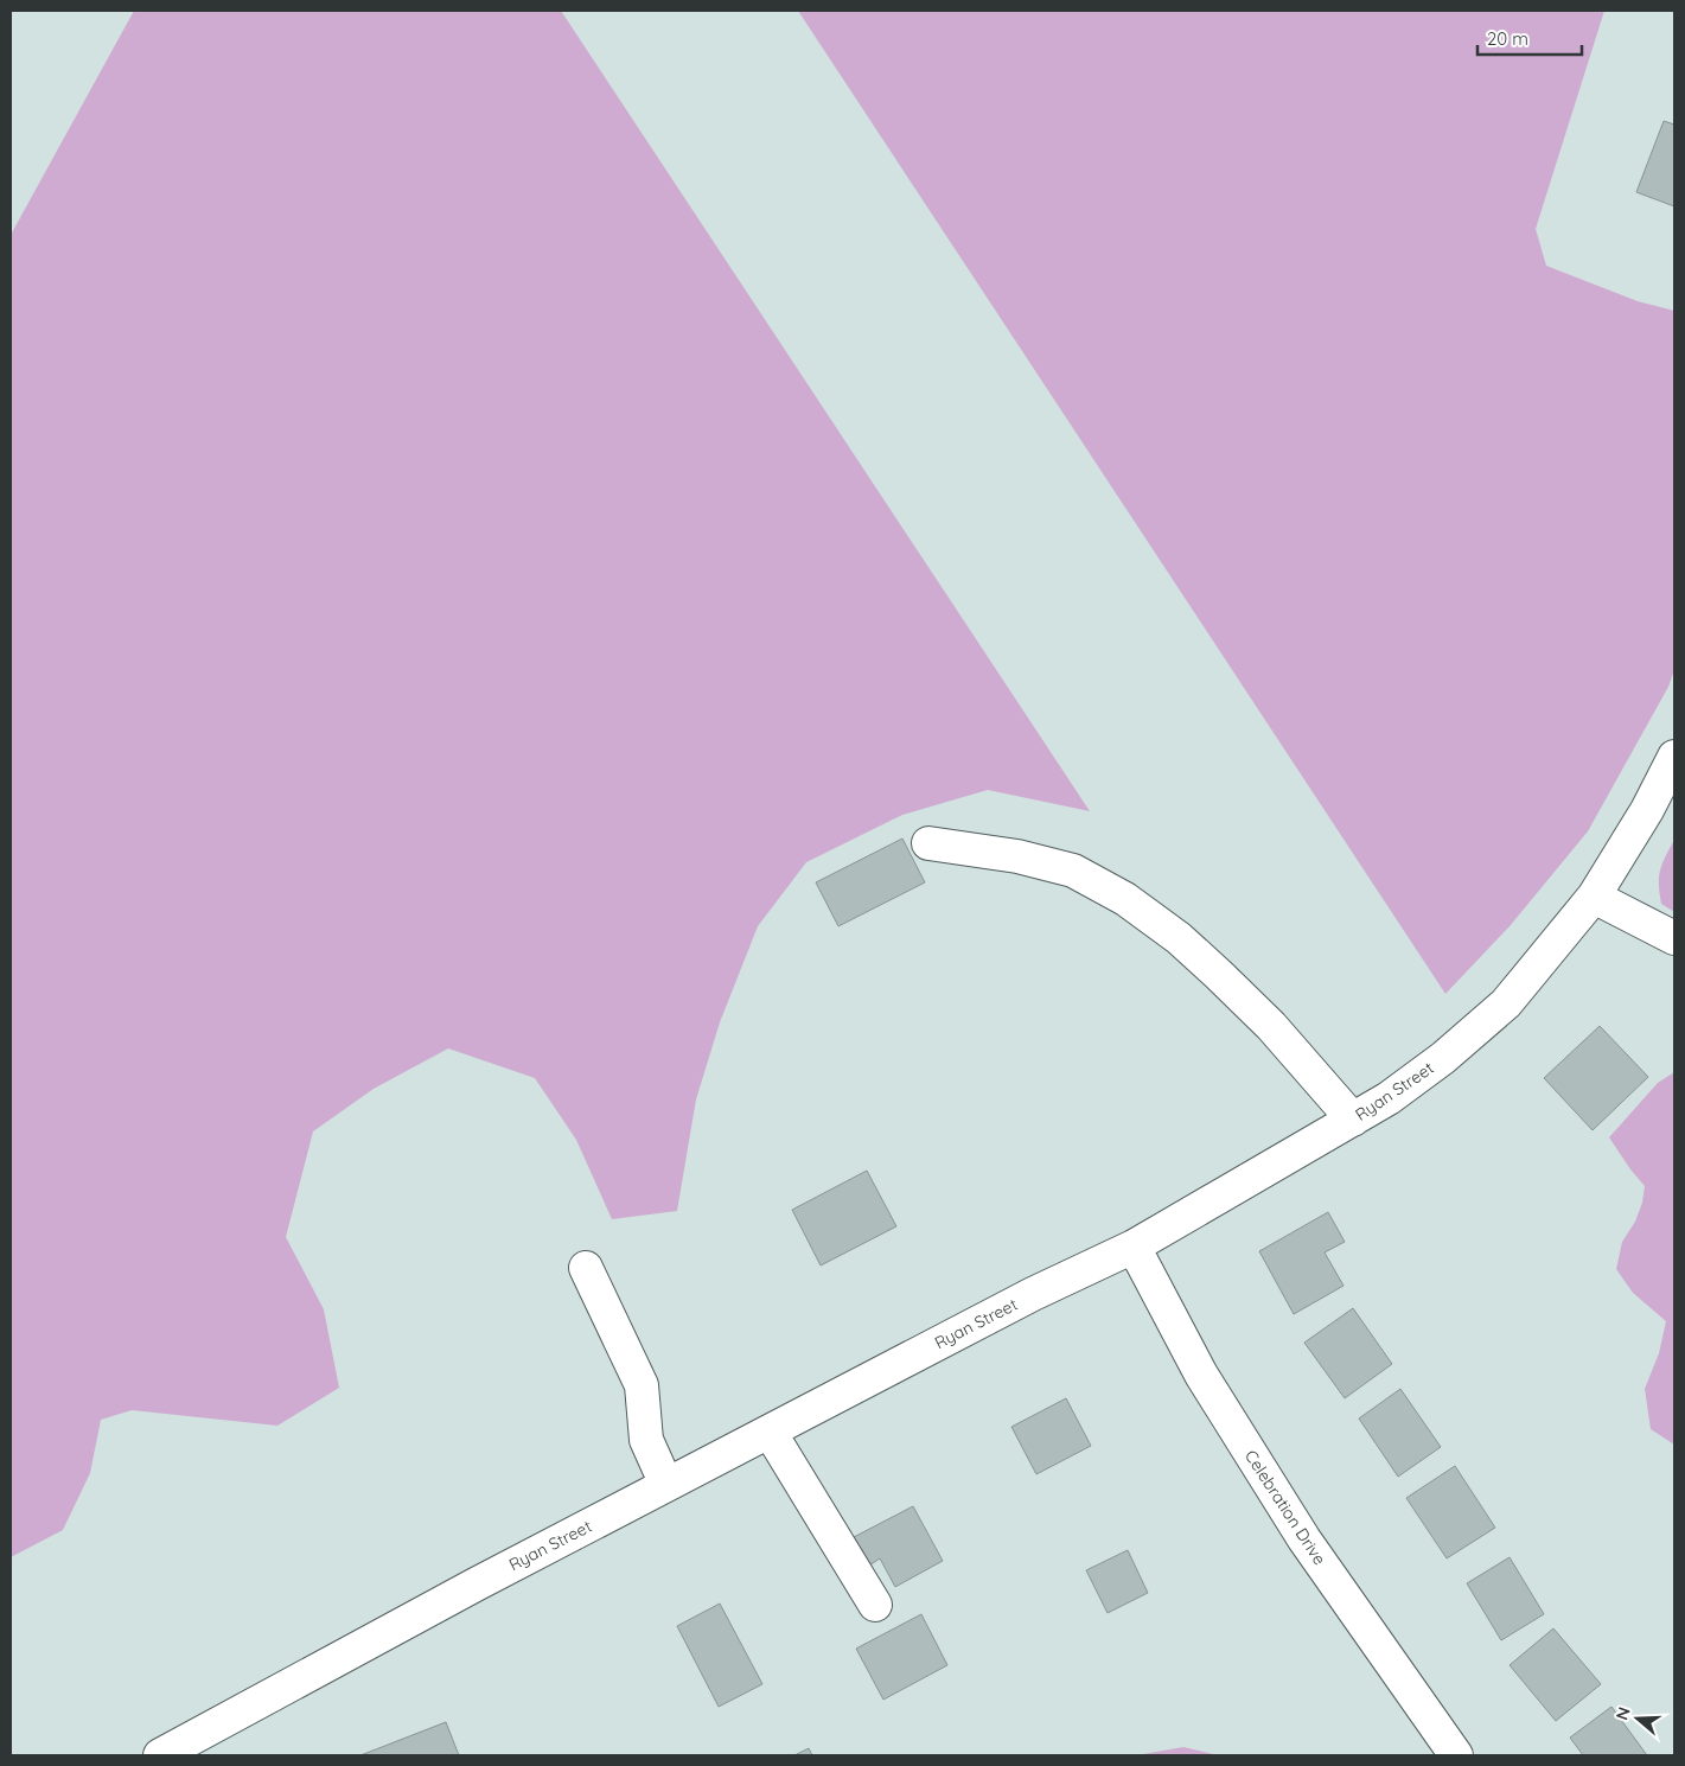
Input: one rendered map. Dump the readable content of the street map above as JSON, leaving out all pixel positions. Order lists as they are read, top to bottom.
{
  "streets": {
    "street": ["Ryan Street", "Celebration Drive"]
  },
  "crossings": [
    ["Ryan Street", "Celebration Drive"]
  ],
  "scale_bar": "20 m",
  "north": "left"
}
